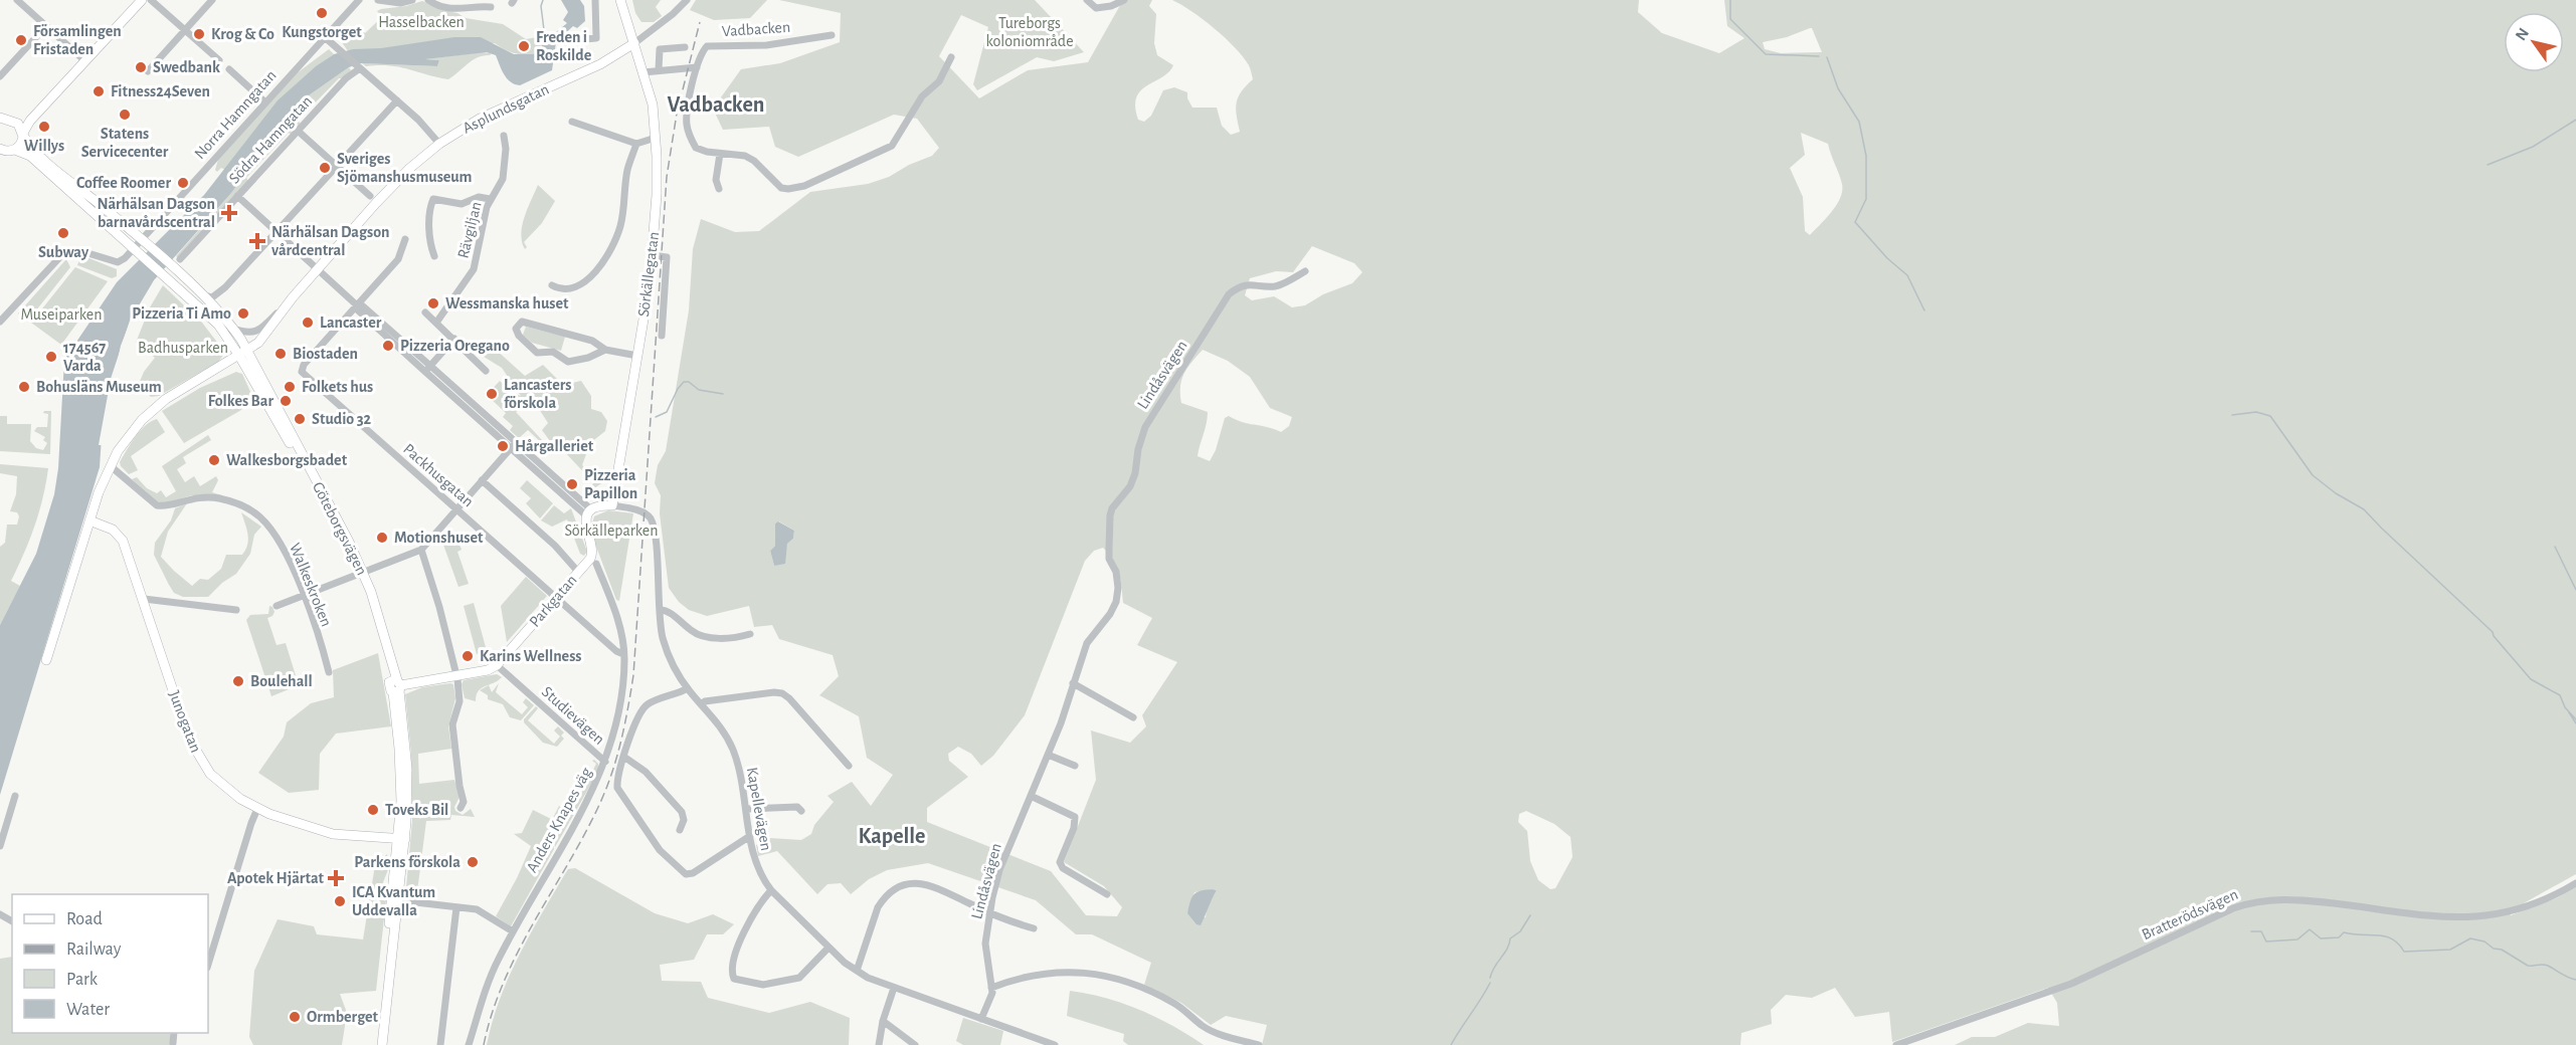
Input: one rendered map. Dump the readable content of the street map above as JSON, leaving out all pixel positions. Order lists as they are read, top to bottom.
{
  "streets": {
    "street": [
      "Vadbacken",
      "Asplundsgatan",
      "Norra Hamngatan",
      "Södra Hamngatan",
      "Rävgiljan",
      "Sörkällegatan",
      "Lindåsvägen",
      "Packhusgatan",
      "Göteborgsvägen",
      "Walkeskroken",
      "Parkgatan",
      "Studievägen",
      "Junogatan",
      "Kapellevägen",
      "Anders Knapes väg",
      "Bratterödsvägen"
    ]
  },
  "crossings": [
    ["Asplundsgatan", "Sörkällegatan"],
    ["Asplundsgatan", "Göteborgsvägen"],
    ["Asplundsgatan", "Walkeskroken"],
    ["Asplundsgatan", "Junogatan"],
    ["Norra Hamngatan", "Göteborgsvägen"],
    ["Sörkällegatan", "Kapellevägen"],
    ["Lindåsvägen", "Kapellevägen"],
    ["Packhusgatan", "Parkgatan"],
    ["Packhusgatan", "Anders Knapes väg"],
    ["Göteborgsvägen", "Junogatan"],
    ["Parkgatan", "Studievägen"],
    ["Studievägen", "Anders Knapes väg"]
  ],
  "districts": ["Vadbacken", "Kapelle"],
  "parks": [
    "Hasselbacken",
    "Tureborgs koloniområde",
    "Museiparken",
    "Badhusparken",
    "Sörkälleparken"
  ],
  "places": {
    "other": [
      "Kungstorget",
      "Krog & Co",
      "Församlingen Fristaden",
      "Freden i Roskilde",
      "Swedbank",
      "Fitness24Seven",
      "Statens Servicecenter",
      "Willys",
      "Sveriges Sjömanshusmuseum",
      "Coffee Roomer",
      "Subway",
      "Wessmanska huset",
      "Pizzeria Ti Amo",
      "Lancaster",
      "Pizzeria Oregano",
      "Biostaden",
      "174567 Varda",
      "Bohusläns Museum",
      "Folkets hus",
      "Lancasters förskola",
      "Folkes Bar",
      "Studio 32",
      "Hårgalleriet",
      "Walkesborgsbadet",
      "Pizzeria Papillon",
      "Motionshuset",
      "Karins Wellness",
      "Boulehall",
      "Toveks Bil",
      "Parkens förskola",
      "ICA Kvantum Uddevalla",
      "Ormberget"
    ],
    "health": ["Närhälsan Dagson barnavårdscentral", "Närhälsan Dagson vårdcentral", "Apotek Hjärtat"]
  },
  "legend": [
    "Road",
    "Railway",
    "Park",
    "Water"
  ],
  "north": "top left"
}
